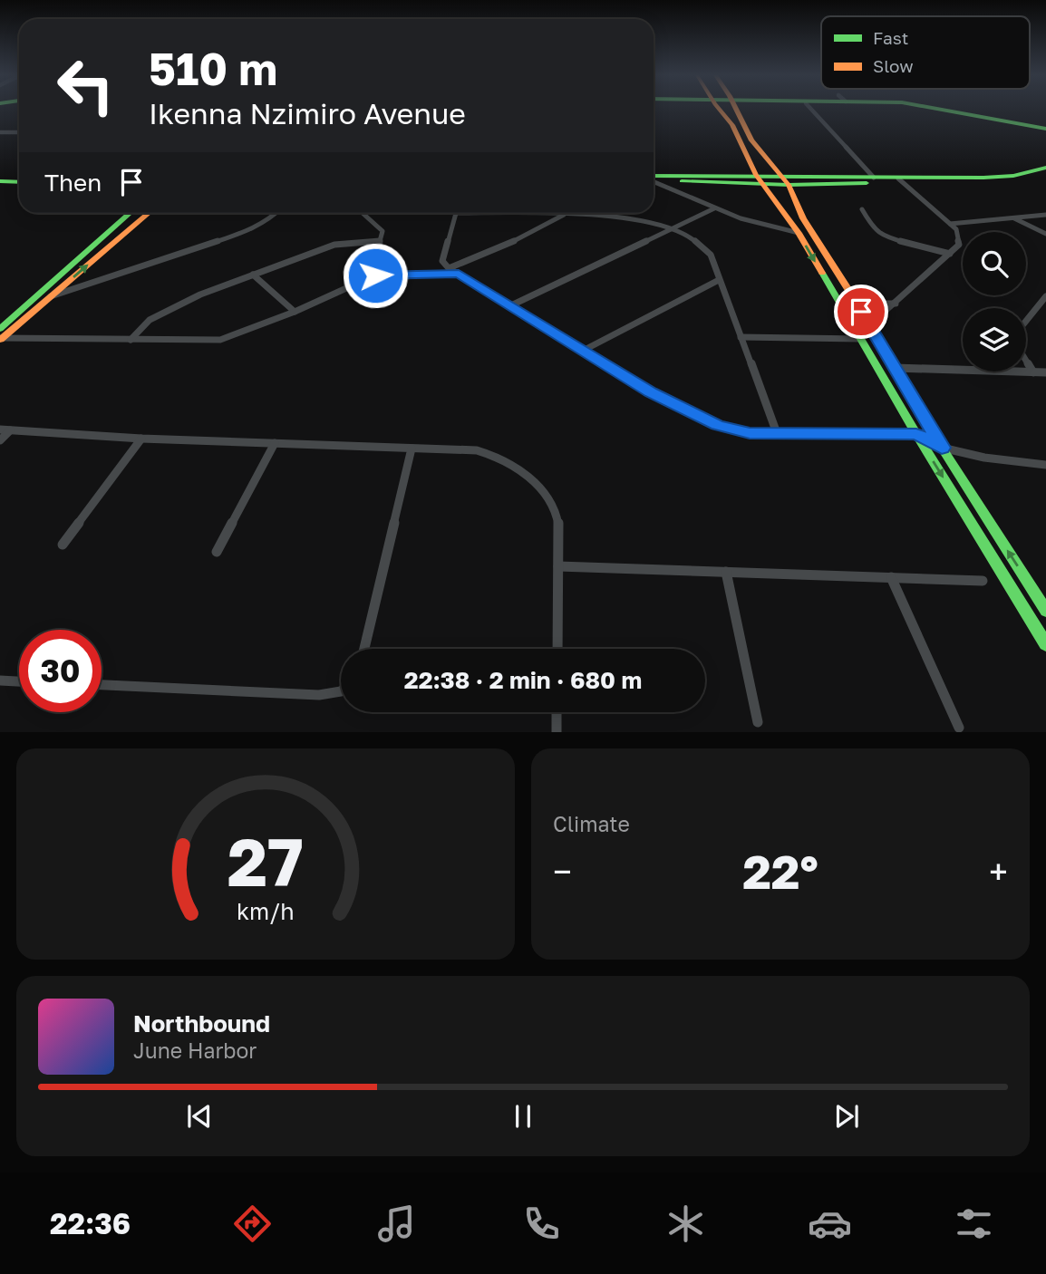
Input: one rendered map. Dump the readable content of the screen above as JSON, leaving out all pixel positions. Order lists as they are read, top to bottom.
{
  "legend": ["Fast", "Slow"],
  "page": {
    "turn": ["510 m", "Ikenna Nzimiro Avenue"],
    "then": "Then",
    "limit": "30",
    "trip": "22:38 · 2 min · 680 m",
    "tile": "Climate",
    "heat": ["−", "22°", "+"],
    "song": ["Northbound", "June Harbor"],
    "tabs": "22:36",
    "gauge": ["27", "km/h"]
  }
}
